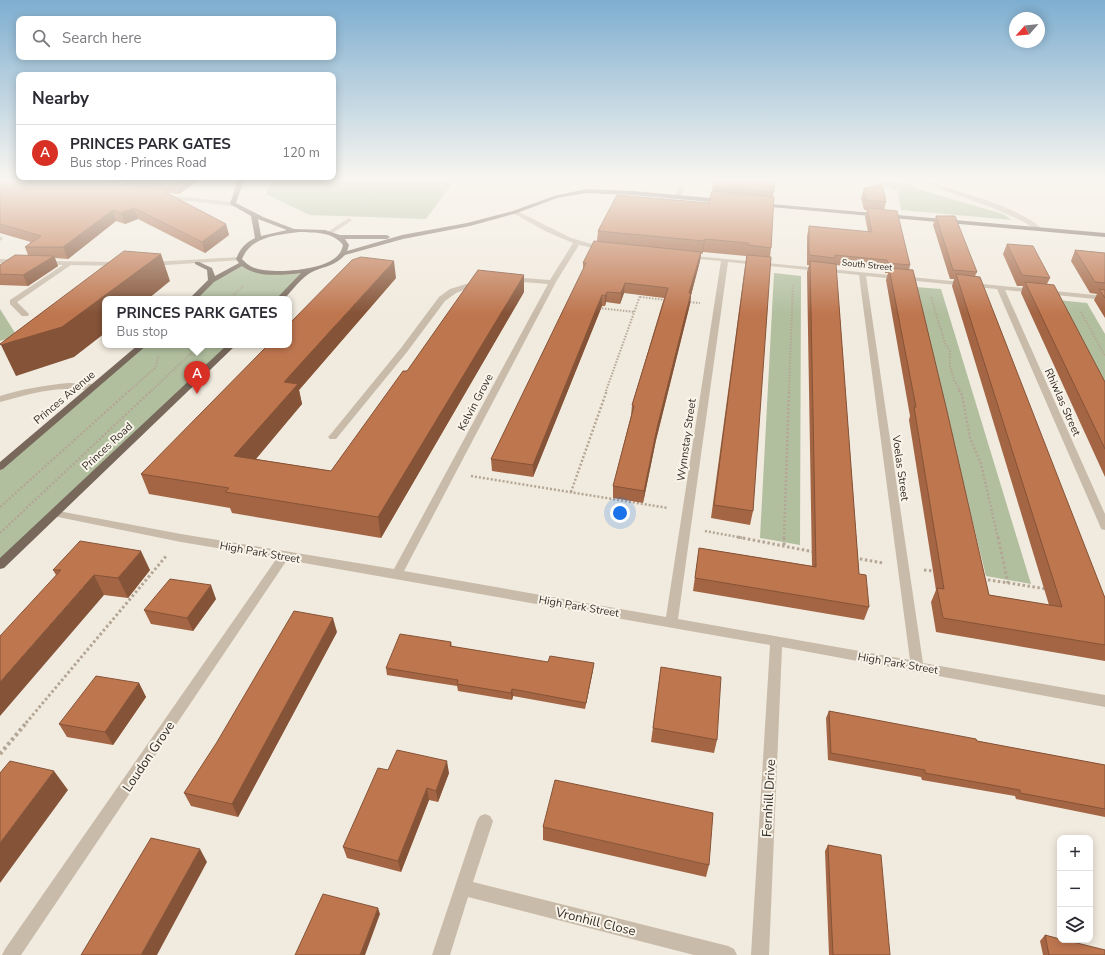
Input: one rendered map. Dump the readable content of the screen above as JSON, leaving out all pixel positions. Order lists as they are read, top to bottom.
{
  "streets": {
    "main road": ["Princes Avenue", "Princes Road"],
    "street": [
      "South Street",
      "Kelvin Grove",
      "Rhiwlas Street",
      "Wynnstay Street",
      "Voelas Street",
      "High Park Street",
      "Loudon Grove",
      "Fernhill Drive",
      "Vronhill Close"
    ]
  },
  "crossings": [
    ["South Street", "Rhiwlas Street"],
    ["South Street", "Wynnstay Street"],
    ["South Street", "Voelas Street"],
    ["Kelvin Grove", "High Park Street"],
    ["Wynnstay Street", "High Park Street"],
    ["Princes Road", "High Park Street"],
    ["Voelas Street", "High Park Street"],
    ["High Park Street", "Loudon Grove"],
    ["High Park Street", "Fernhill Drive"]
  ],
  "north": "bottom left",
  "page": {
    "search": "Search here",
    "heading": "Nearby",
    "list": [
      {
        "mark": "A",
        "name": "PRINCES PARK GATES",
        "note": "Bus stop · Princes Road",
        "value": "120 m"
      }
    ],
    "popup": ["PRINCES PARK GATES", "Bus stop"],
    "pins": "A",
    "map_buttons": ["+", "−"]
  }
}
